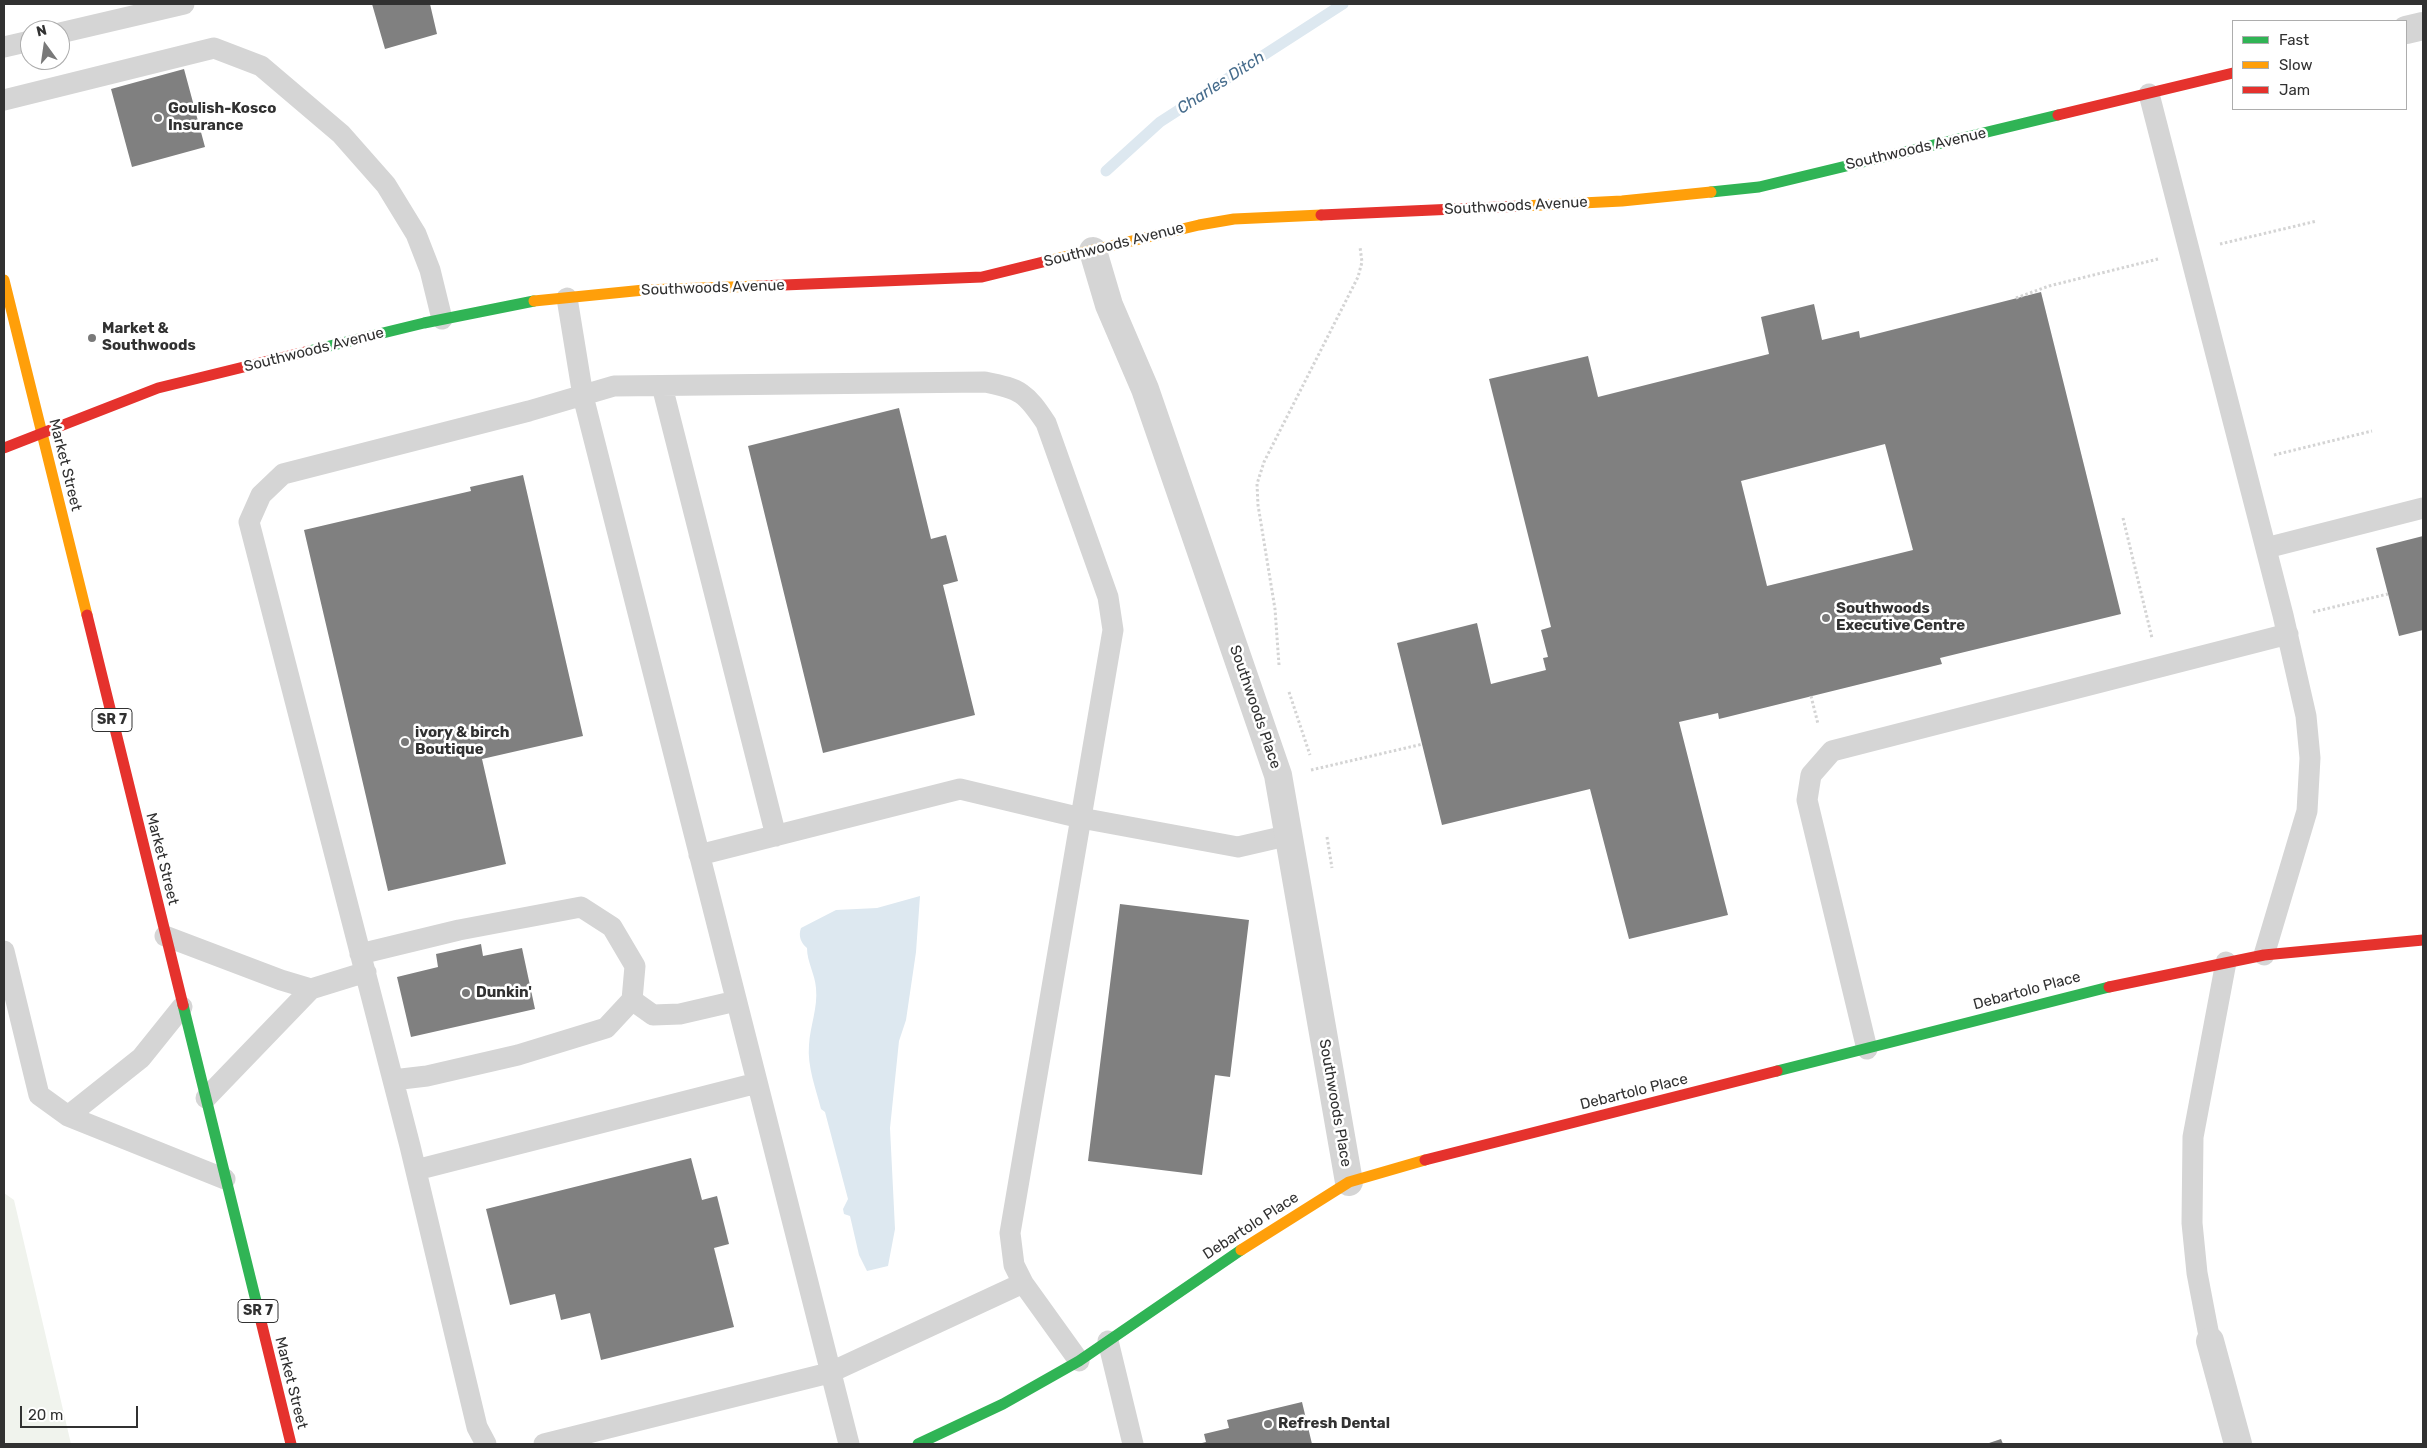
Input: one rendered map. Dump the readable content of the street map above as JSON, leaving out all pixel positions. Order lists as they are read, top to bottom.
{
  "streets": {
    "street": [
      "Southwoods Avenue",
      "Market Street",
      "Southwoods Place",
      "SR 7",
      "Debartolo Place"
    ]
  },
  "crossings": [
    ["Southwoods Avenue", "Market Street"],
    ["Southwoods Avenue", "Southwoods Place"],
    ["Southwoods Place", "Debartolo Place"]
  ],
  "water": ["Charles Ditch"],
  "places": [
    "Goulish-Kosco Insurance",
    "Market & Southwoods",
    "Southwoods Executive Centre",
    "ivory & birch Boutique",
    "Dunkin'",
    "Refresh Dental"
  ],
  "legend": ["Fast", "Slow", "Jam"],
  "scale_bar": "20 m",
  "north": "top"
}
